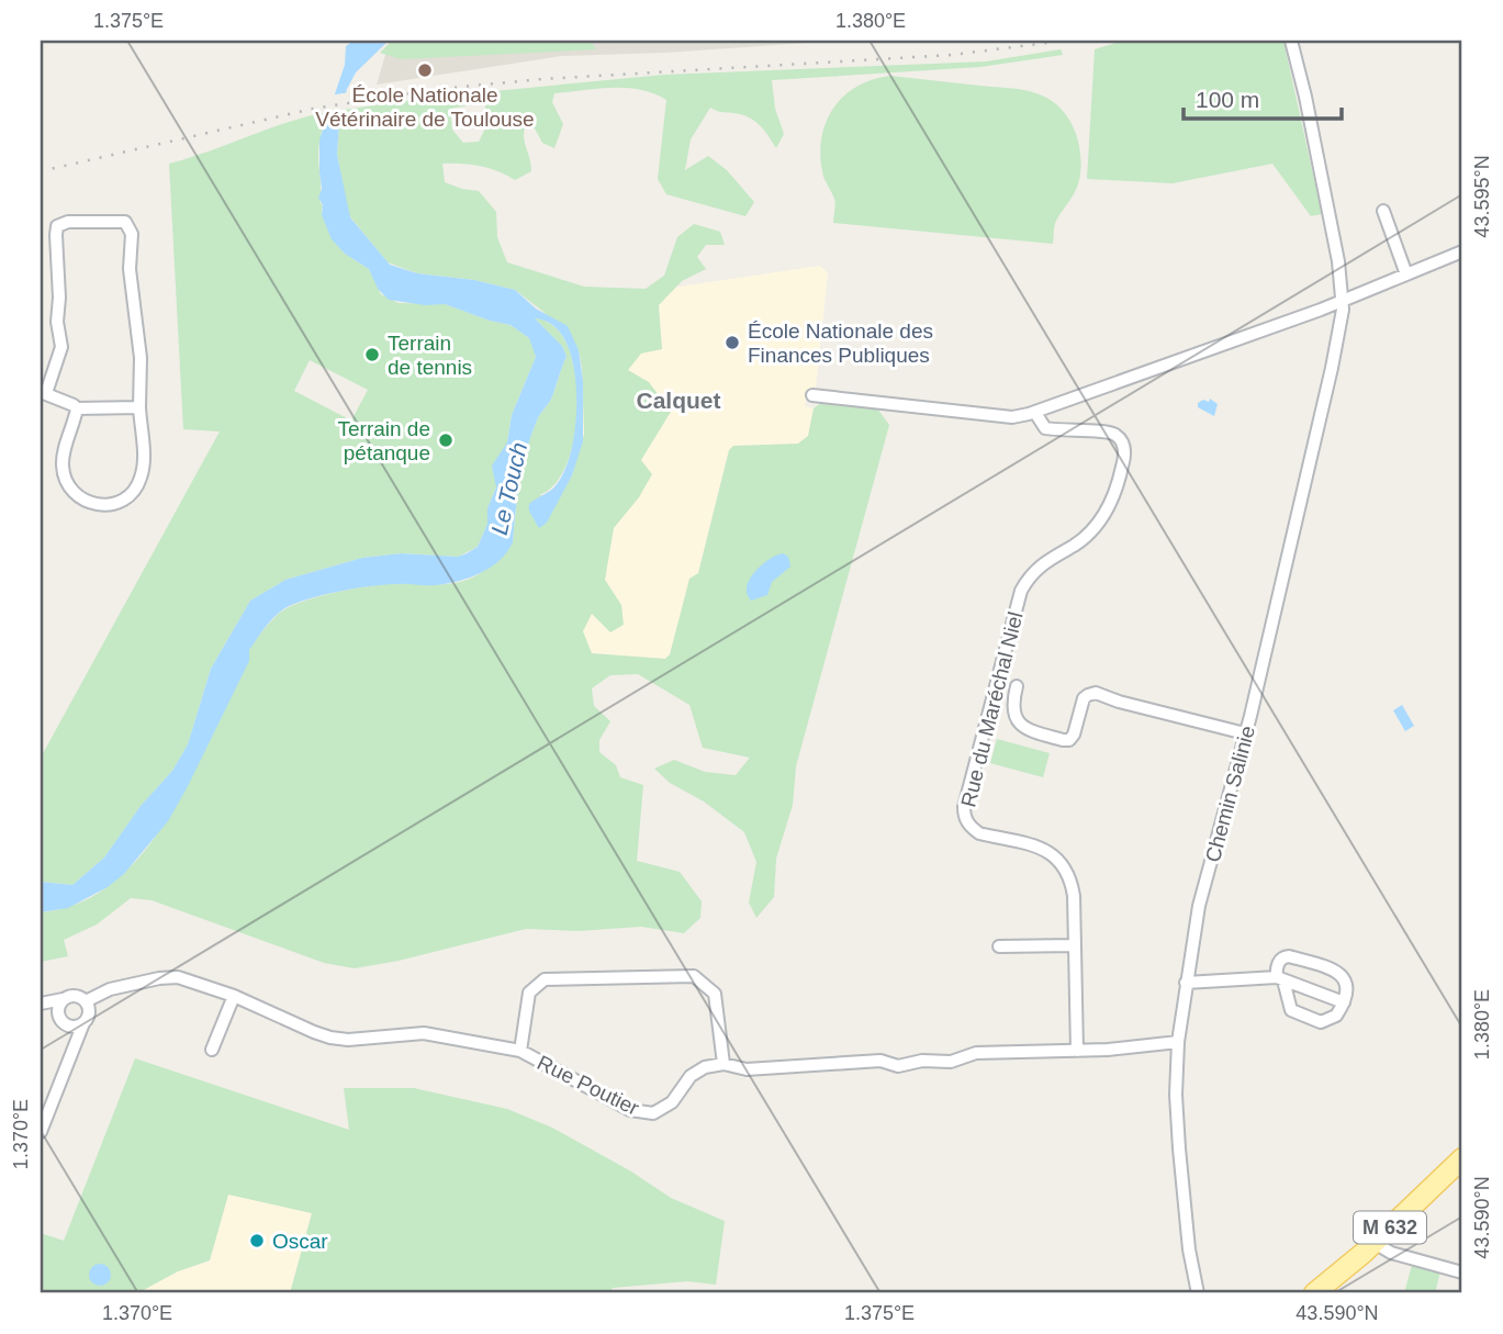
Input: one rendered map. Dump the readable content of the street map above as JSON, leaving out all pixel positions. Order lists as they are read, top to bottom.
{
  "streets": {
    "main road": ["M 632"],
    "street": ["Rue du Maréchal Niel", "Chemin Salinie", "Rue Poutier"]
  },
  "crossings": [
    ["Rue du Maréchal Niel", "Rue Poutier"],
    ["Chemin Salinie", "Rue Poutier"]
  ],
  "districts": ["Calquet"],
  "water": ["Le Touch"],
  "places": [
    "École Nationale Vétérinaire de Toulouse",
    "École Nationale des Finances Publiques",
    "Terrain de tennis",
    "Terrain de pétanque",
    "Oscar"
  ],
  "scale_bar": "100 m",
  "coordinates": [
    "1.375°E",
    "1.380°E",
    "43.595°N",
    "1.370°E",
    "43.590°N"
  ]
}
